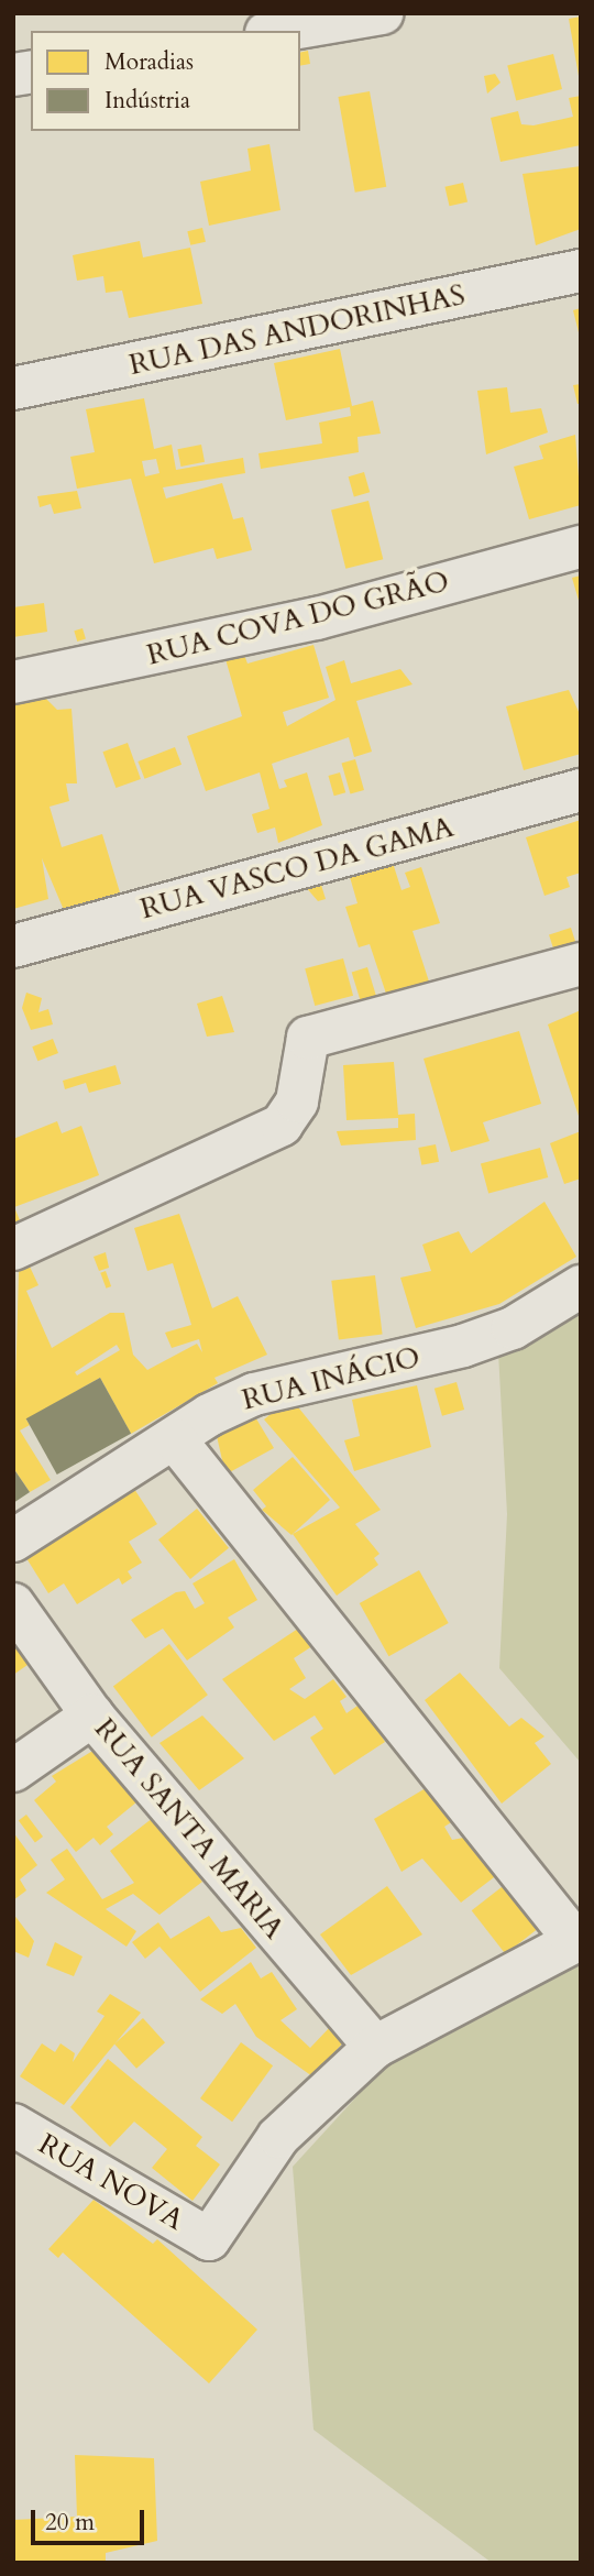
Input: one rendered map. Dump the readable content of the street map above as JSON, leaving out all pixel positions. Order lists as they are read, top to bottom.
{
  "streets": {
    "street": [
      "RUA DAS ANDORINHAS",
      "RUA COVA DO GRÃO",
      "RUA VASCO DA GAMA",
      "RUA INÁCIO",
      "RUA SANTA MARIA",
      "RUA NOVA"
    ]
  },
  "crossings": [
    ["RUA SANTA MARIA", "RUA NOVA"]
  ],
  "legend": ["Moradias", "Indústria"],
  "scale_bar": "20 m"
}
